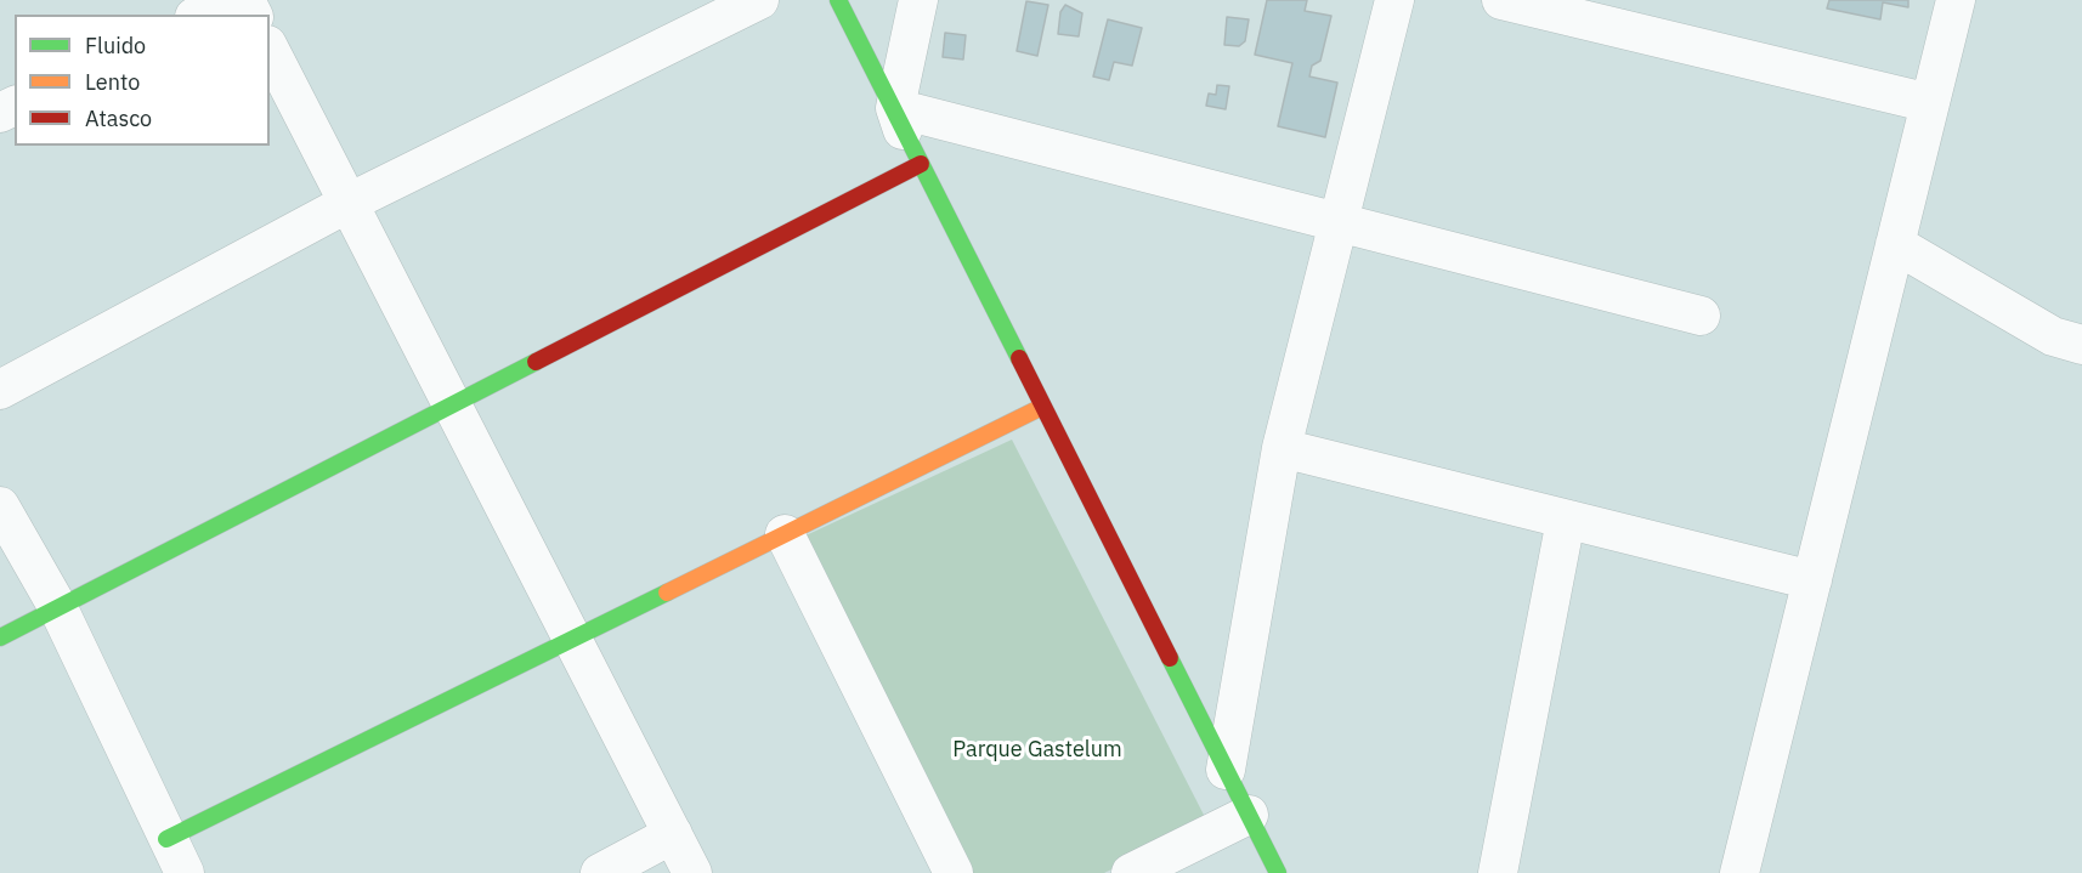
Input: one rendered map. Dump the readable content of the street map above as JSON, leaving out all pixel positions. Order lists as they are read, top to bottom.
{
  "parks": ["Parque Gastelum"],
  "legend": ["Fluido", "Lento", "Atasco"]
}
